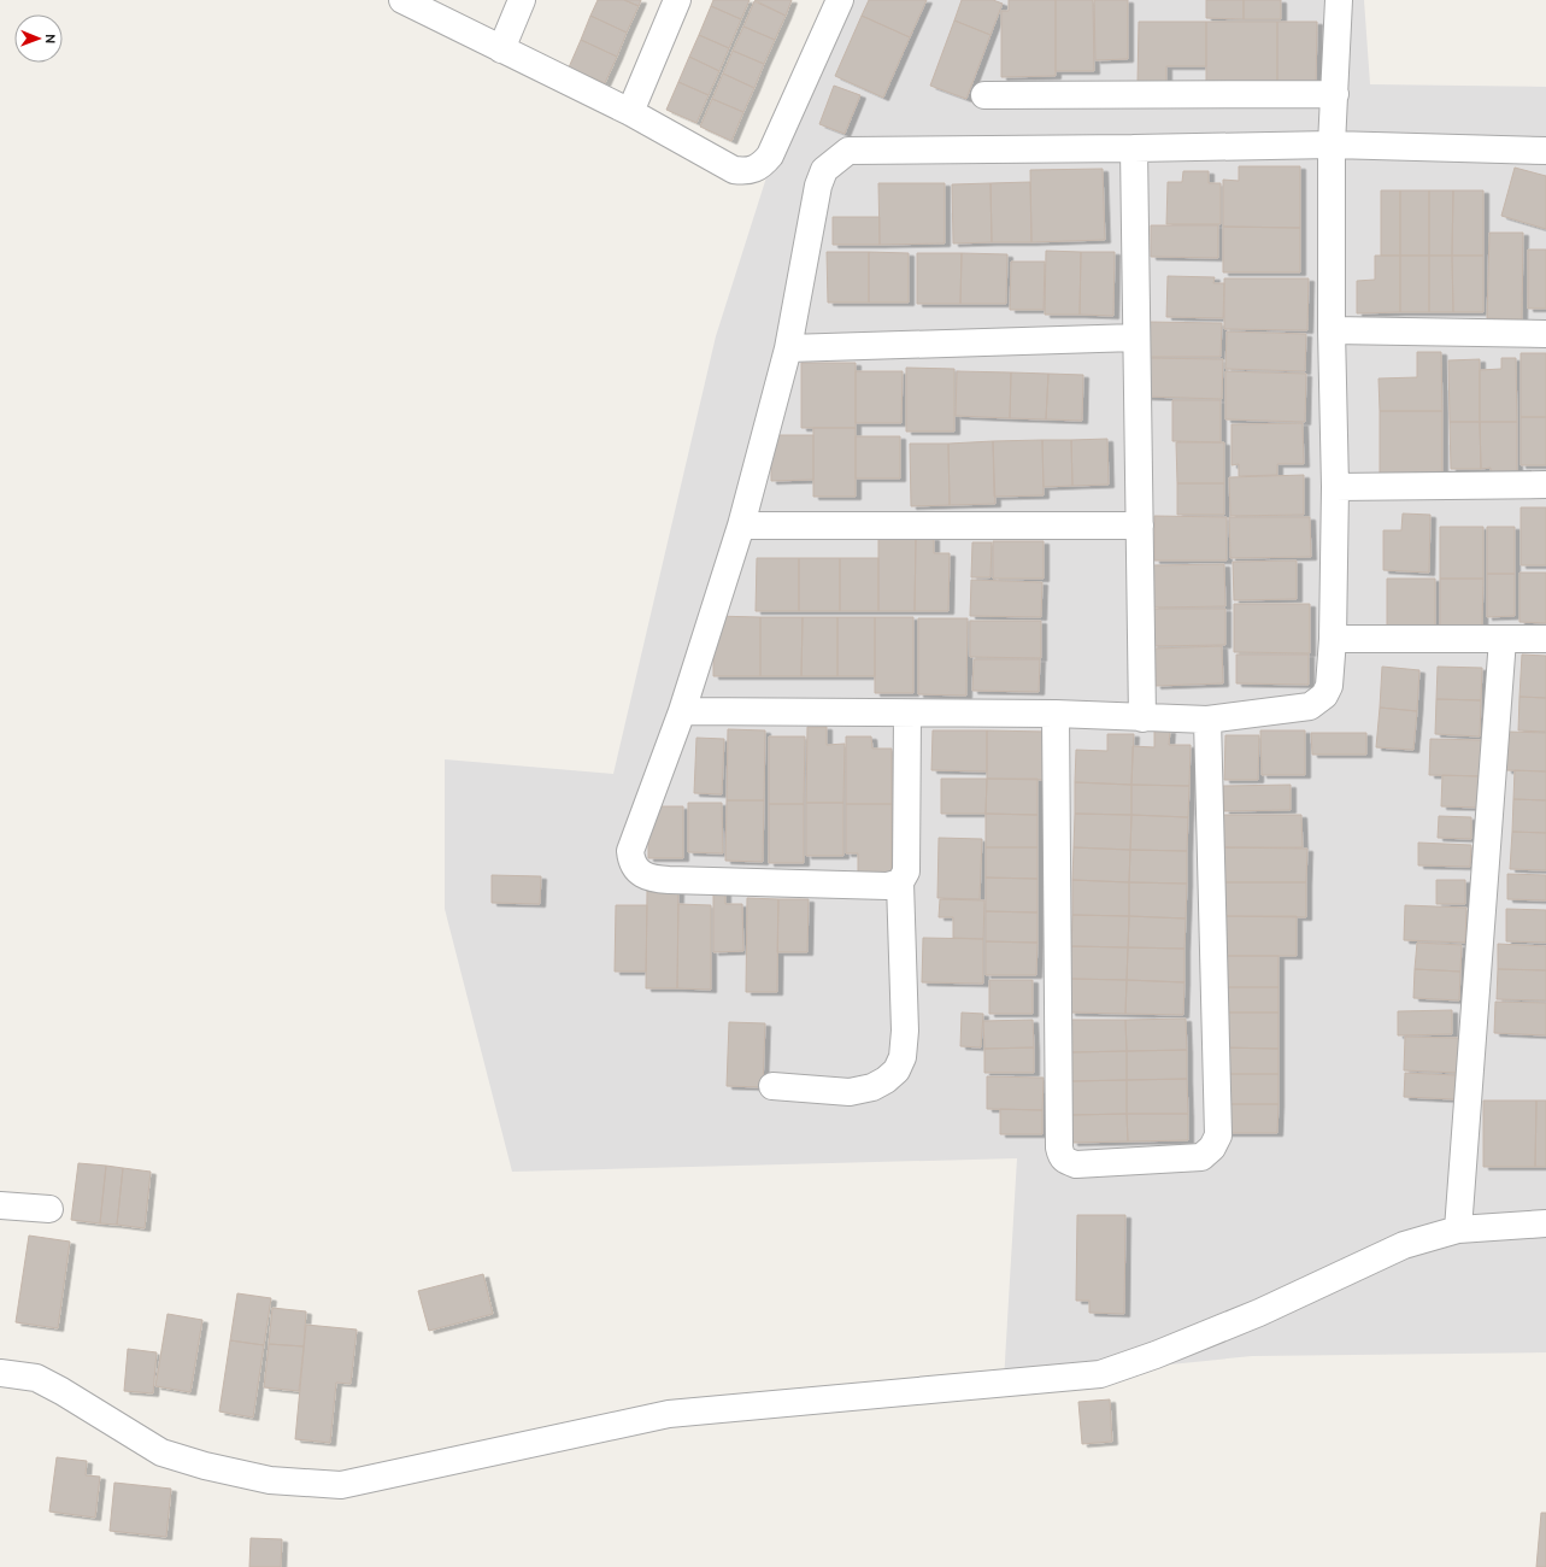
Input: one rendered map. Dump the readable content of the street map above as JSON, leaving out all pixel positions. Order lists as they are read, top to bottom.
{
  "north": "right"
}
